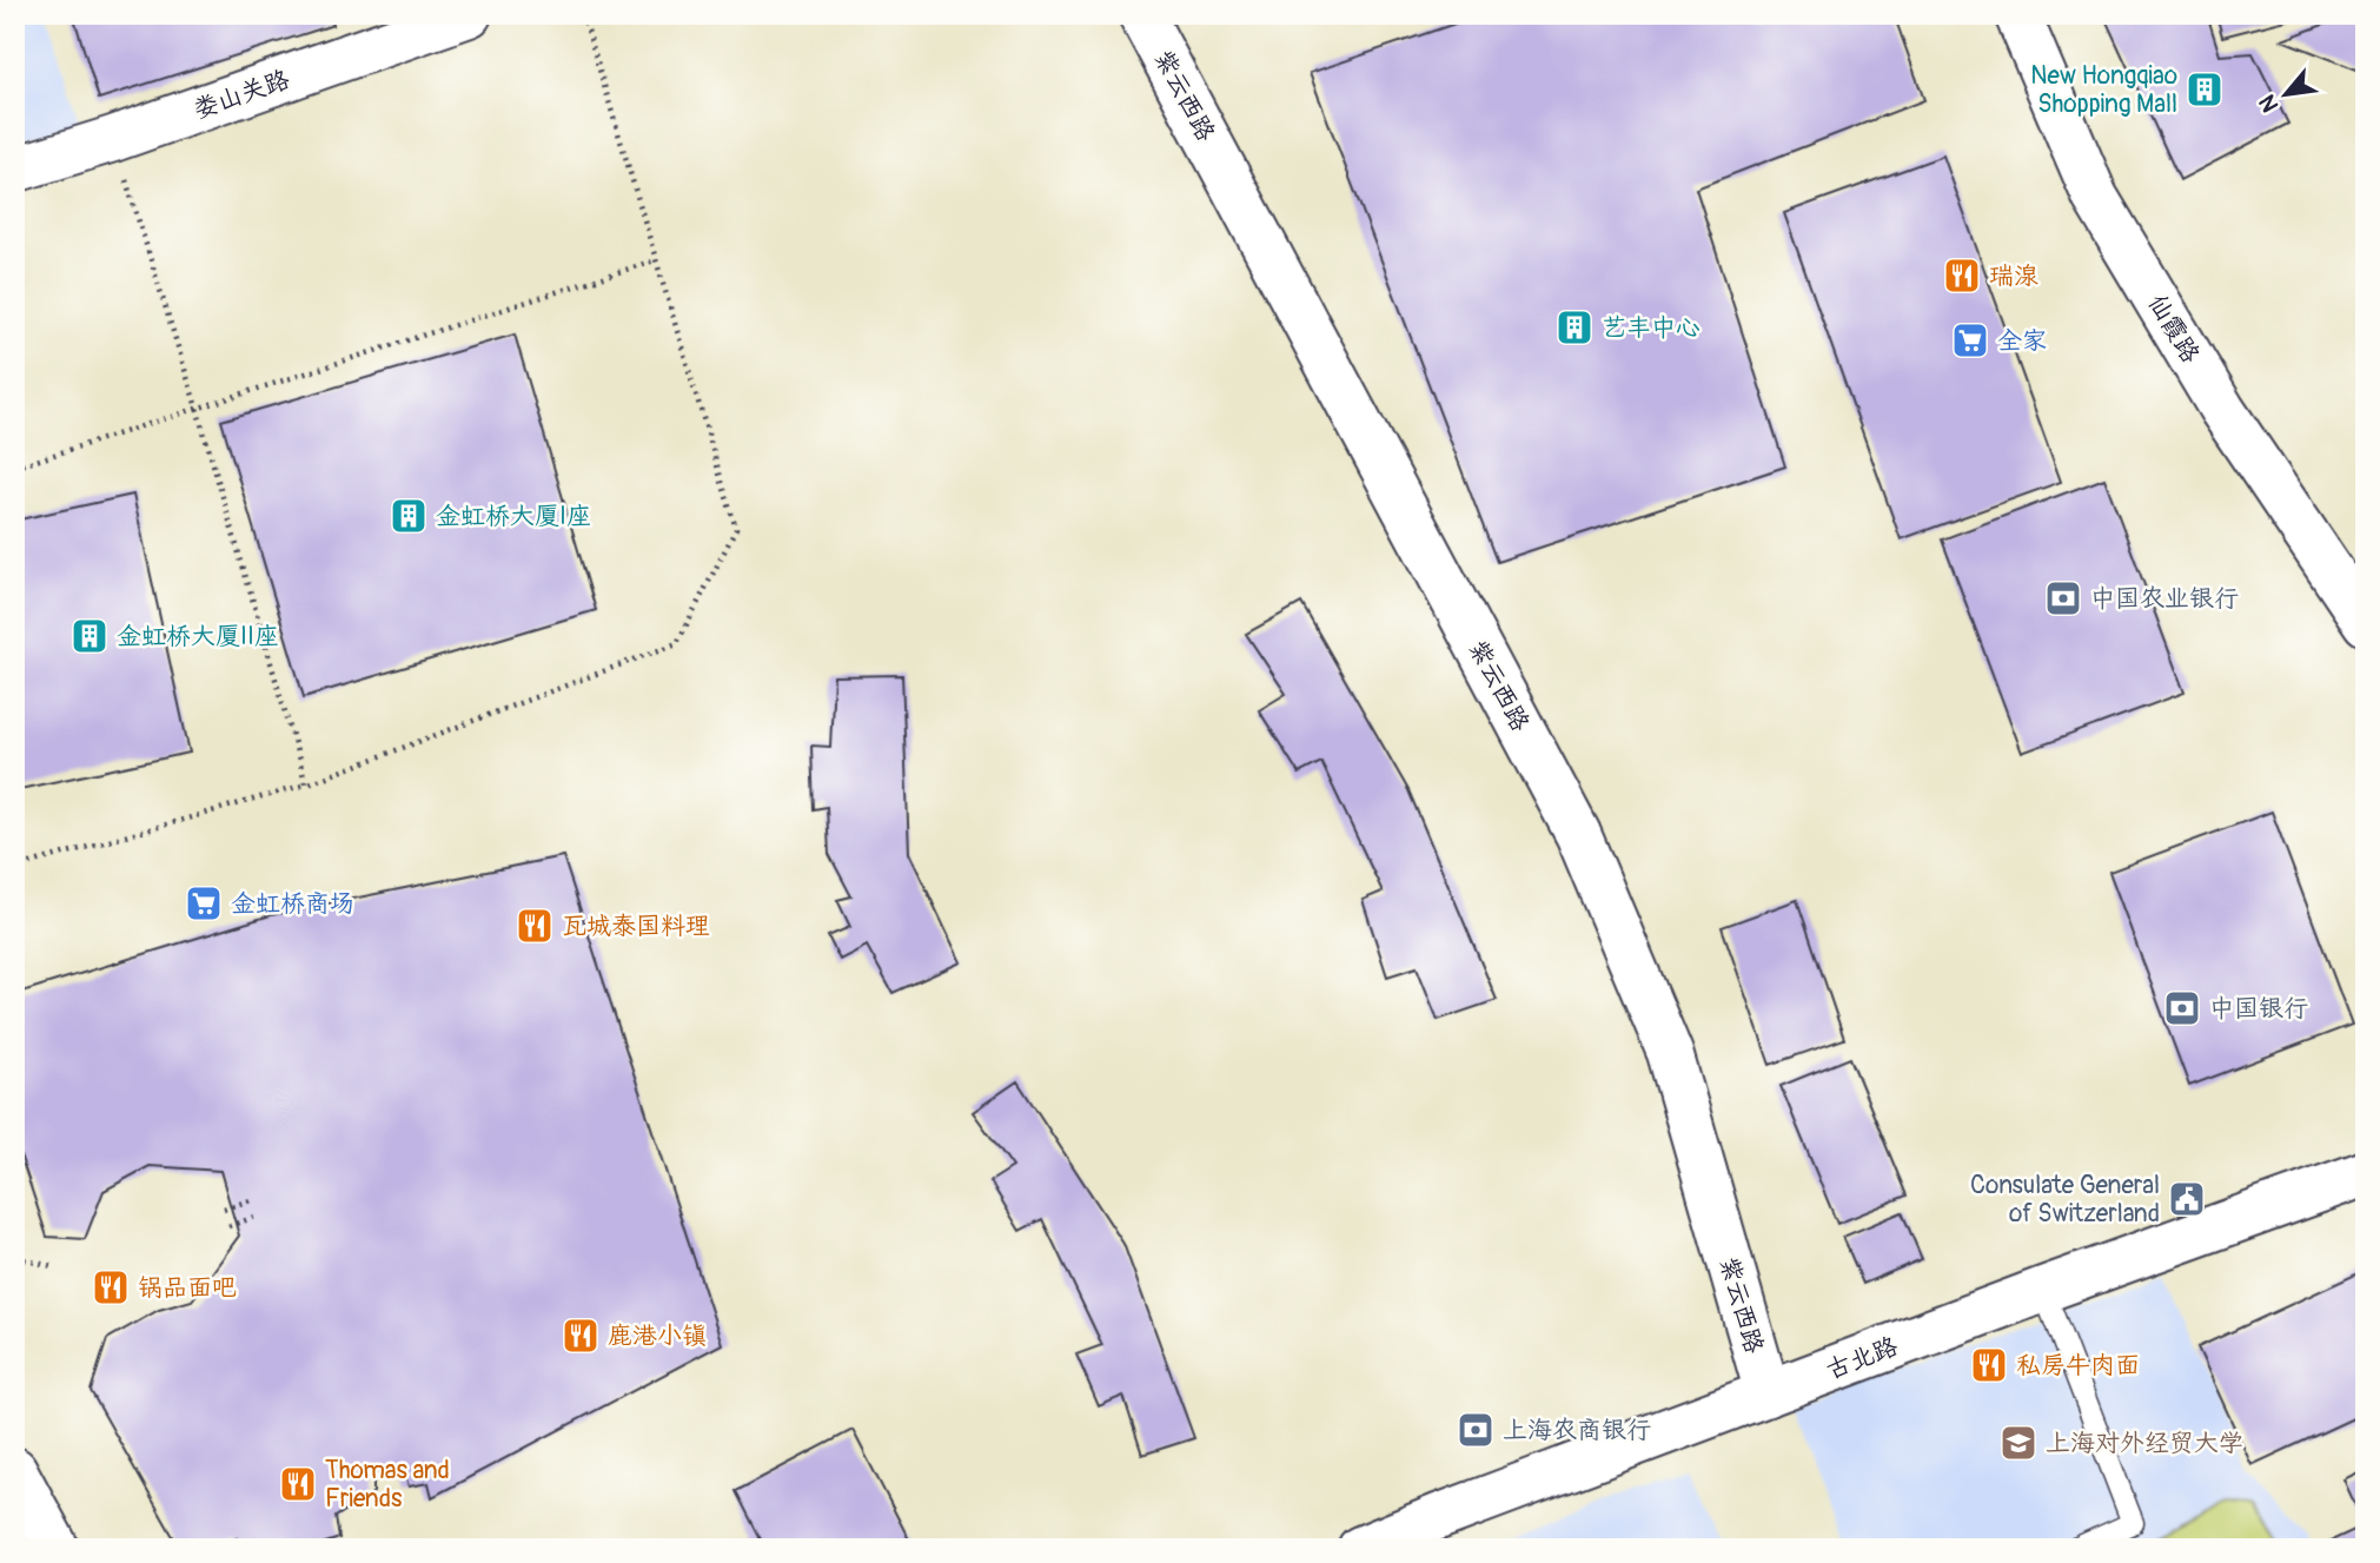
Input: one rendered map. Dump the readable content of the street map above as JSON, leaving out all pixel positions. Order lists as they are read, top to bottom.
{
  "streets": {
    "street": [
      "娄山关路",
      "紫云西路",
      "仙霞路",
      "古北路"
    ]
  },
  "crossings": [
    ["紫云西路", "古北路"]
  ],
  "places": {
    "building": [
      "New Hongqiao Shopping Mall",
      "艺丰中心",
      "金虹桥大厦I座",
      "金虹桥大厦II座"
    ],
    "restaurant": [
      "瑞湶",
      "瓦城泰国料理",
      "锅品面吧",
      "鹿港小镇",
      "私房牛肉面",
      "Thomas and Friends"
    ],
    "supermarket": ["全家", "金虹桥商场"],
    "bank": ["中国农业银行", "中国银行", "上海农商银行"],
    "public building": ["Consulate General of Switzerland"],
    "school or university": ["上海对外经贸大学"]
  },
  "north": "bottom left"
}
